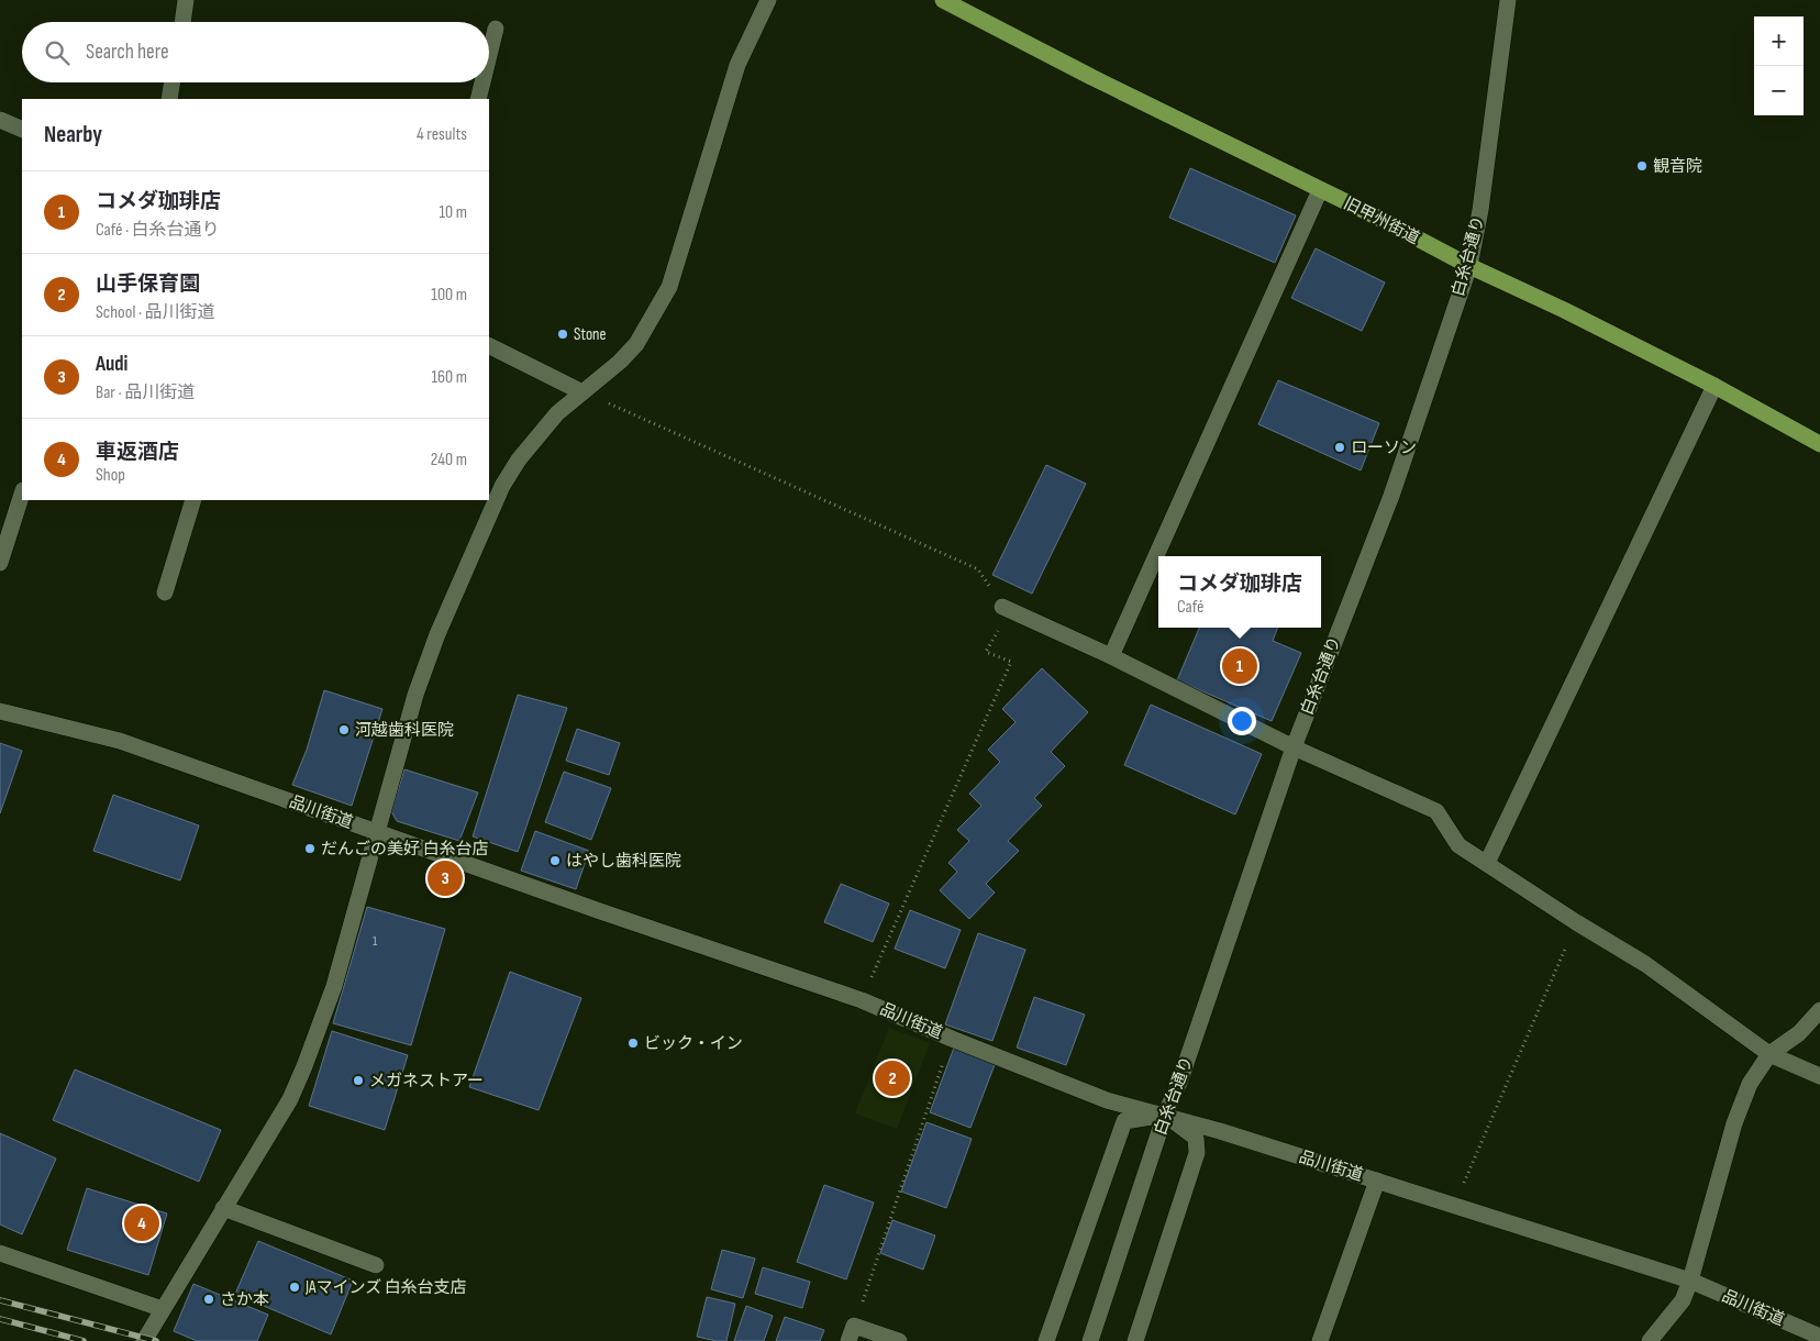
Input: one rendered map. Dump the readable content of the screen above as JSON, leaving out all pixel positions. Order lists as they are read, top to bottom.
{
  "streets": {
    "main road": ["旧甲州街道"],
    "street": ["白糸台通り", "品川街道"]
  },
  "crossings": [
    ["旧甲州街道", "白糸台通り"],
    ["白糸台通り", "品川街道"]
  ],
  "places": [
    "観音院",
    "Stone",
    "ローソン",
    "河越歯科医院",
    "だんごの美好 白糸台店",
    "はやし歯科医院",
    "ビック・イン",
    "メガネストアー",
    "JAマインズ 白糸台支店",
    "さか本"
  ],
  "house_numbers": ["1"],
  "page": {
    "map_buttons": ["+", "−"],
    "search": "Search here",
    "heading": ["Nearby", "4 results"],
    "list": [
      {
        "mark": "1",
        "name": "コメダ珈琲店",
        "note": "Café · 白糸台通り",
        "value": "10 m"
      },
      {
        "mark": "2",
        "name": "山手保育園",
        "note": "School · 品川街道",
        "value": "100 m"
      },
      {
        "mark": "3",
        "name": "Audi",
        "note": "Bar · 品川街道",
        "value": "160 m"
      },
      {
        "mark": "4",
        "name": "車返酒店",
        "note": "Shop",
        "value": "240 m"
      }
    ],
    "popup": ["コメダ珈琲店", "Café"],
    "pins": [
      "1",
      "3",
      "2",
      "4"
    ]
  }
}
